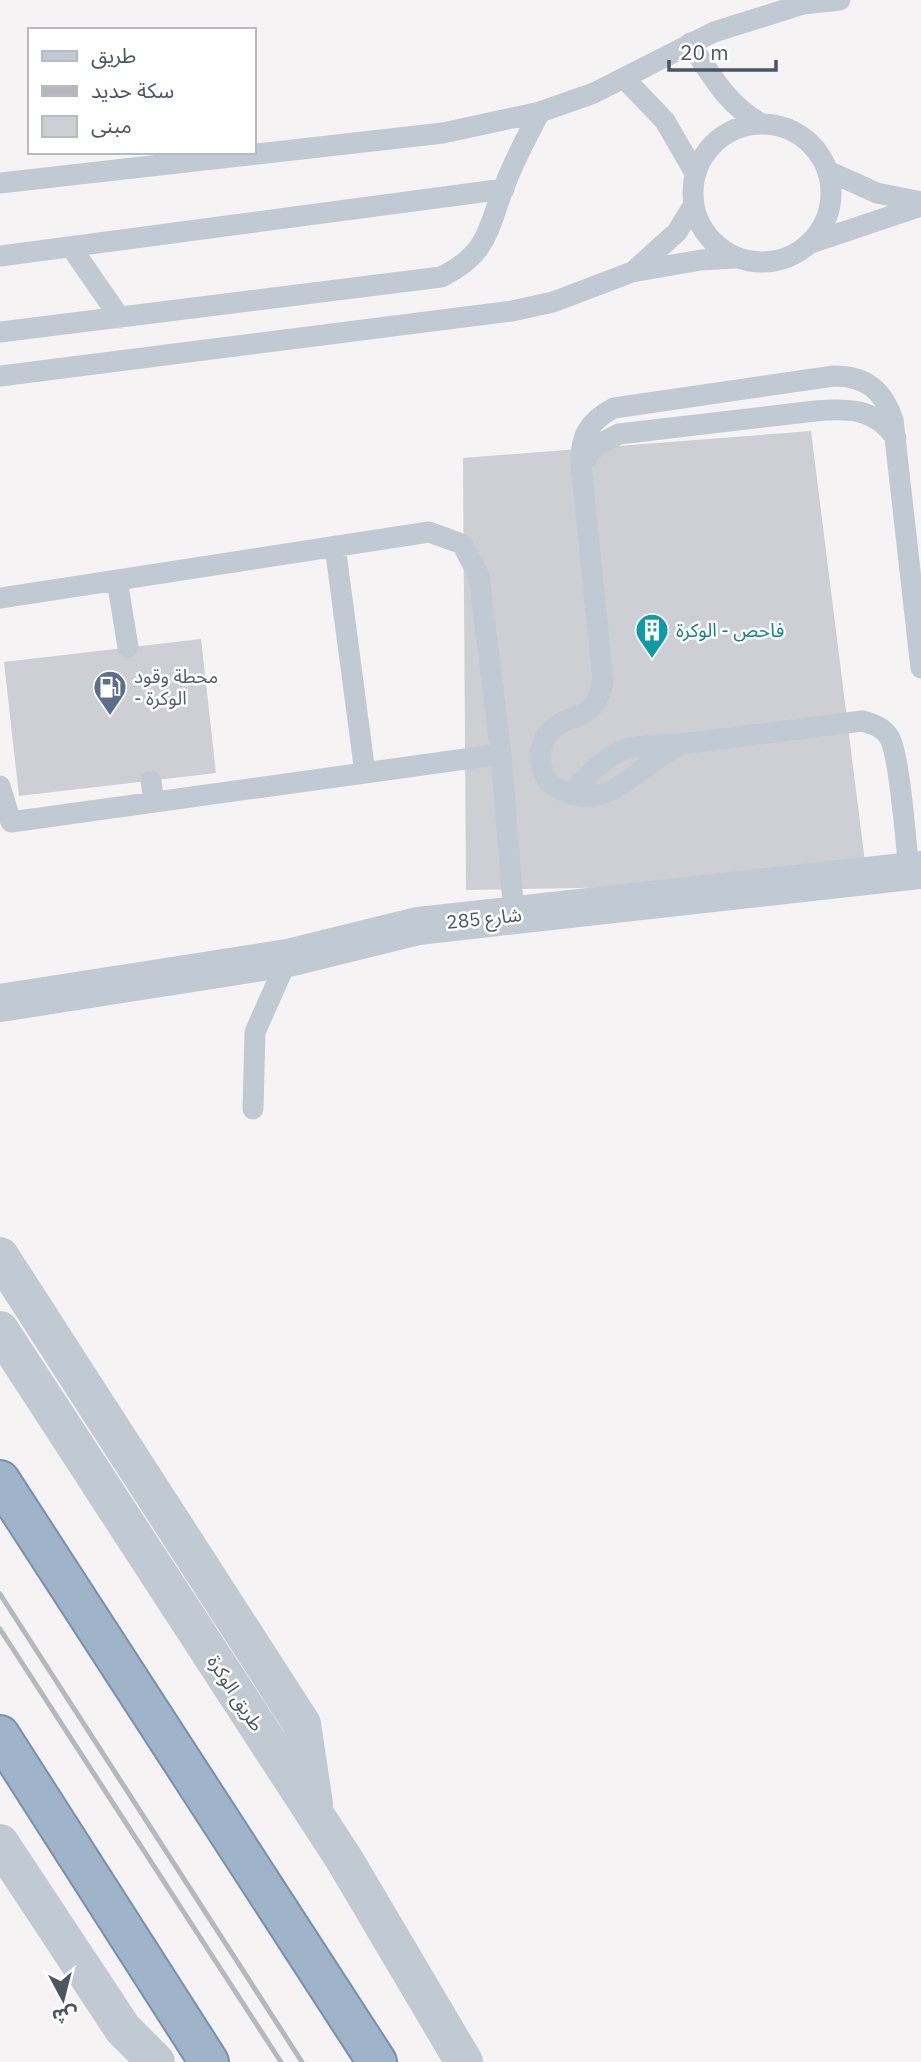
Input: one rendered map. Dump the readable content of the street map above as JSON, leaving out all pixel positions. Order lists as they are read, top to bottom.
{
  "streets": {
    "street": ["شارع 285", "طريق الوكرة"]
  },
  "places": {
    "building": ["فاحص - الوكرة"],
    "fuel station": ["محطة وقود - الوكرة"]
  },
  "legend": ["طريق", "سكة حديد", "مبنى"],
  "scale_bar": "20 m",
  "north": "bottom"
}
